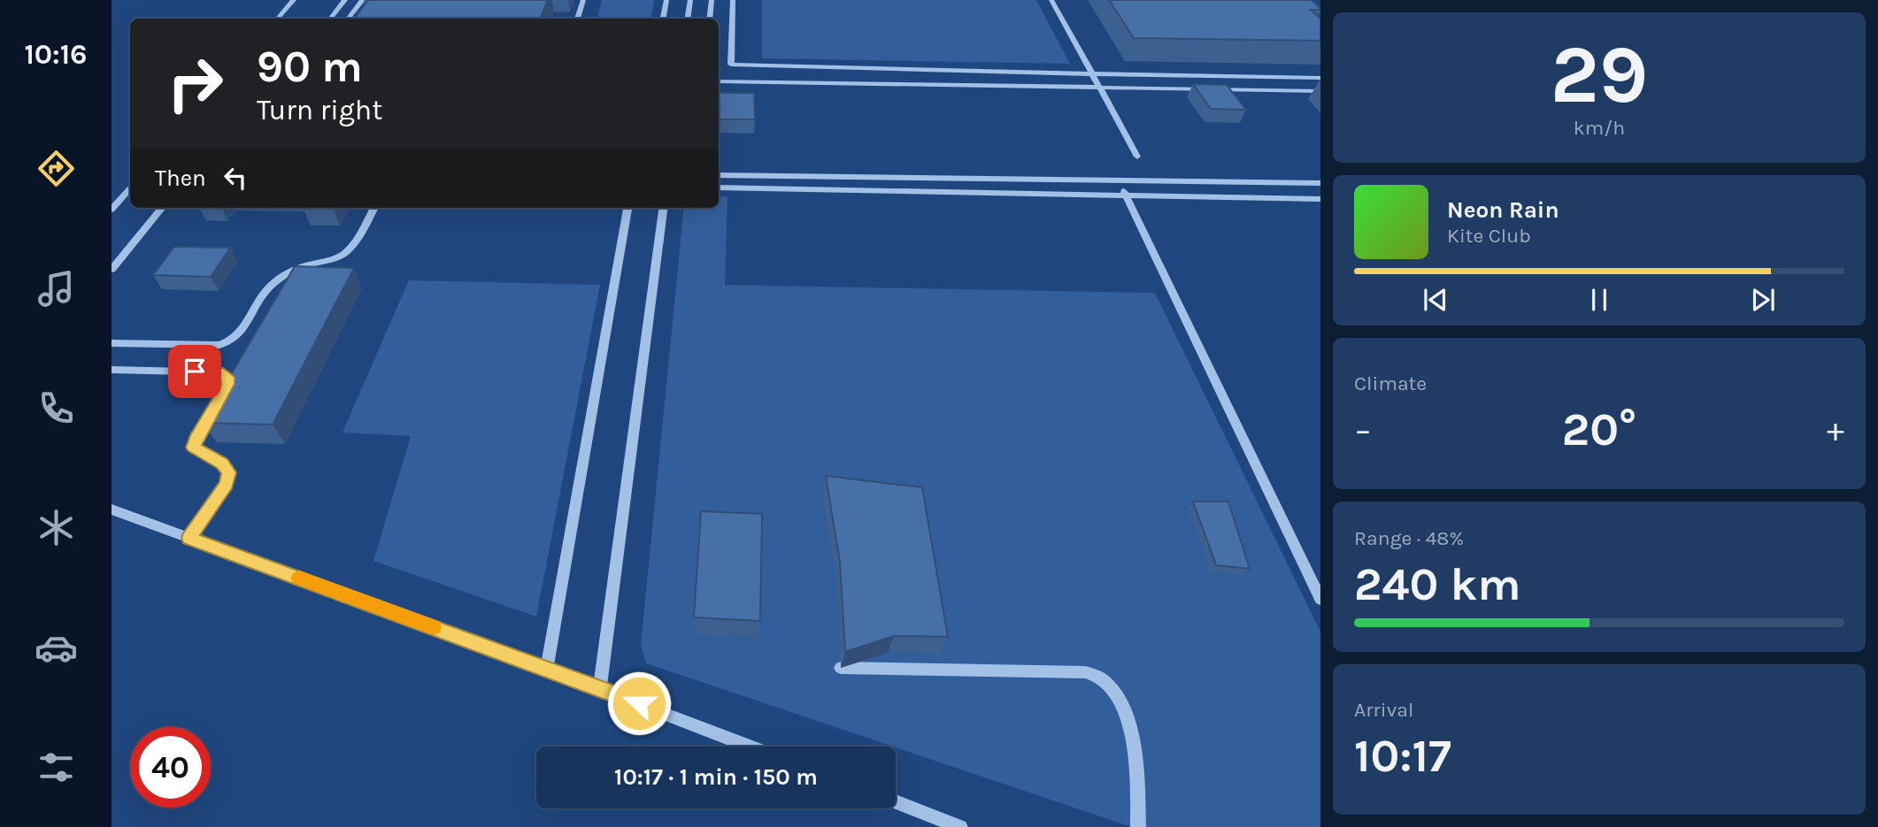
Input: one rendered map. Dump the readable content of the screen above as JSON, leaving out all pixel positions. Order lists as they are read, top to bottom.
{
  "page": {
    "tabs": "10:16",
    "tile": [
      ["29", "km/h"],
      "Climate",
      ["Range · 48%", "240 km"],
      ["Arrival", "10:17"]
    ],
    "turn": ["90 m", "Turn right"],
    "then": "Then",
    "song": ["Neon Rain", "Kite Club"],
    "heat": ["−", "20°", "+"],
    "limit": "40",
    "trip": "10:17 · 1 min · 150 m"
  }
}
